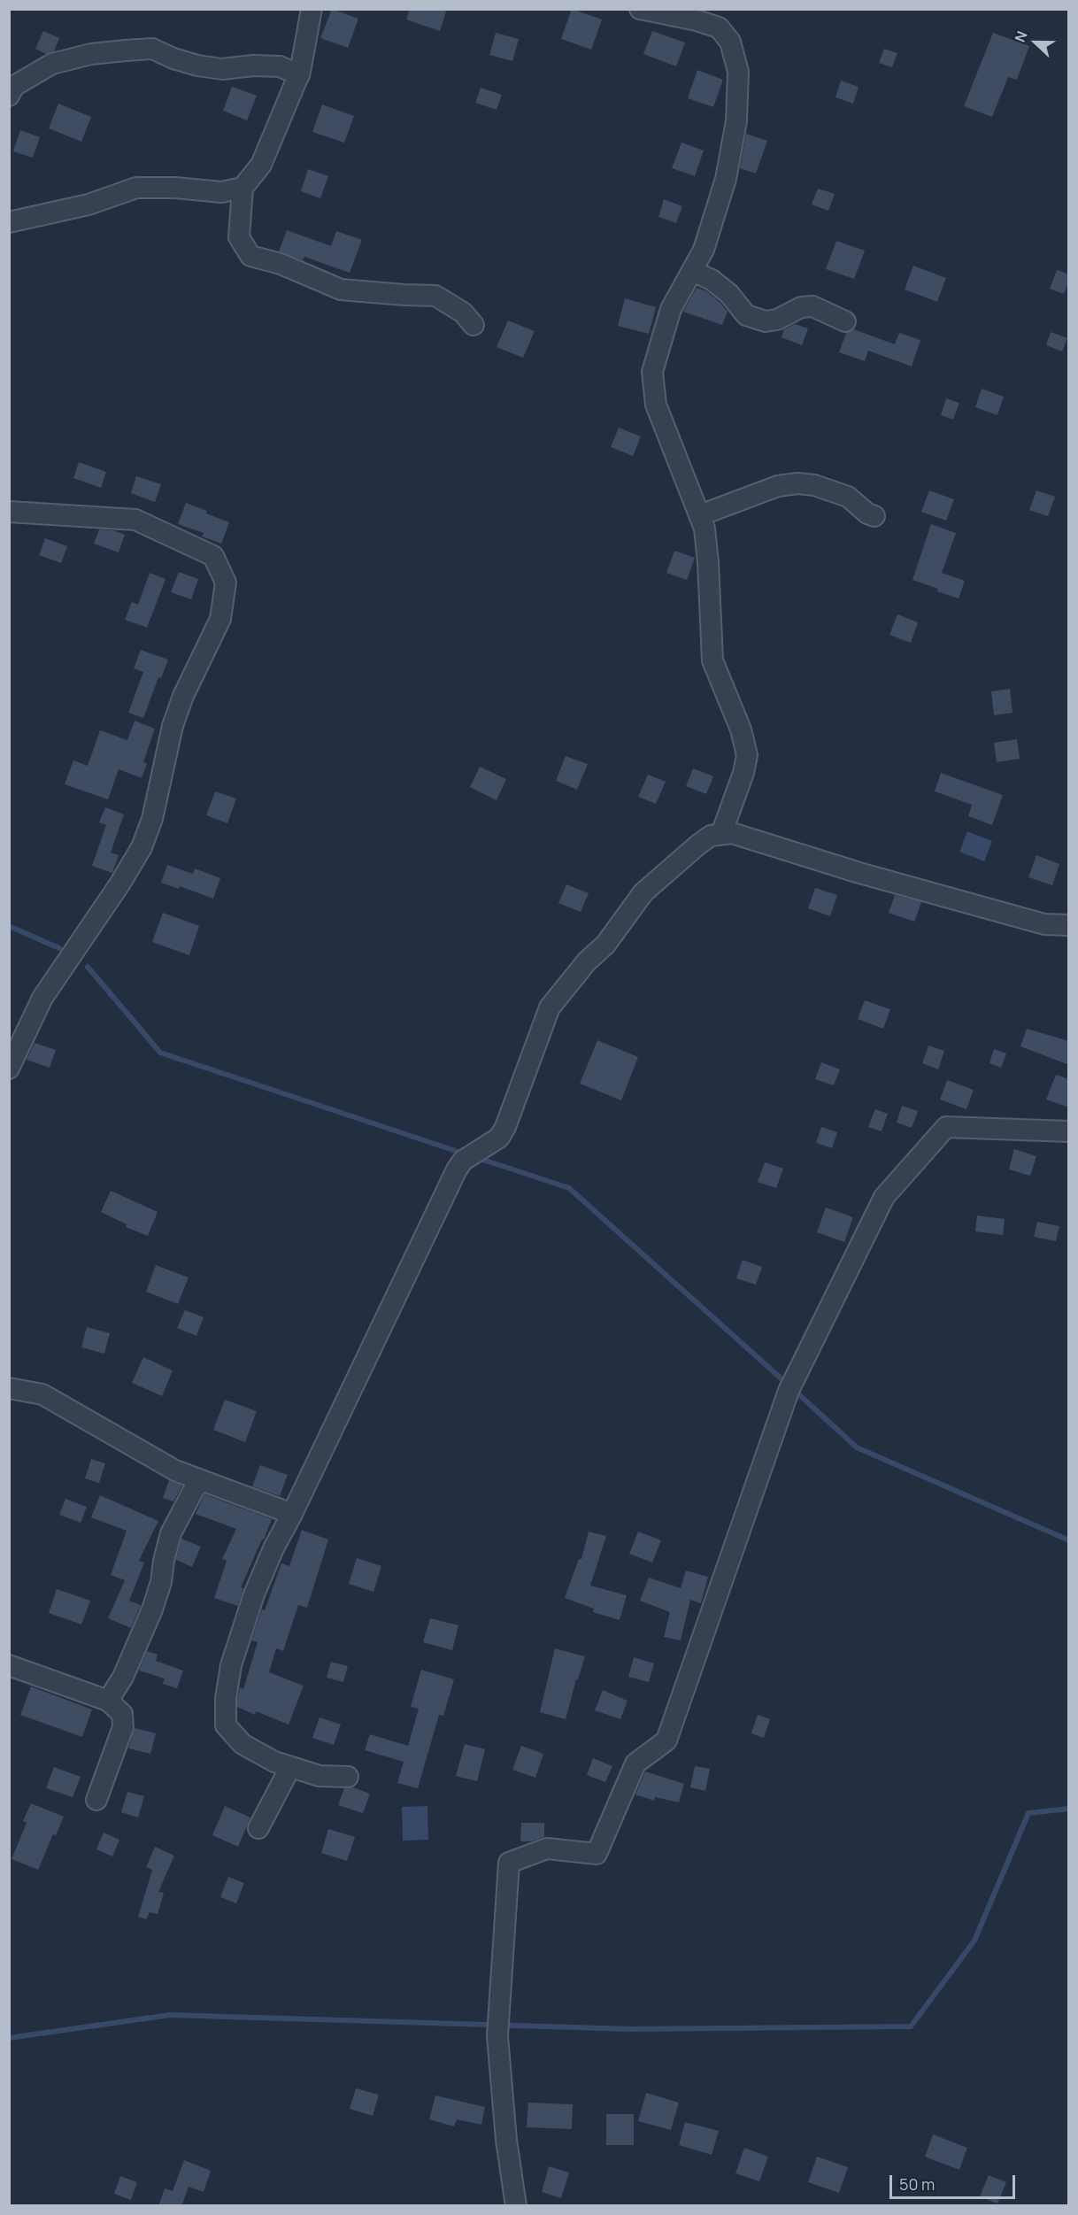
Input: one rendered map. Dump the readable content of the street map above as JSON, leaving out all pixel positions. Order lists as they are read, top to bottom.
{
  "scale_bar": "50 m",
  "north": "left"
}
